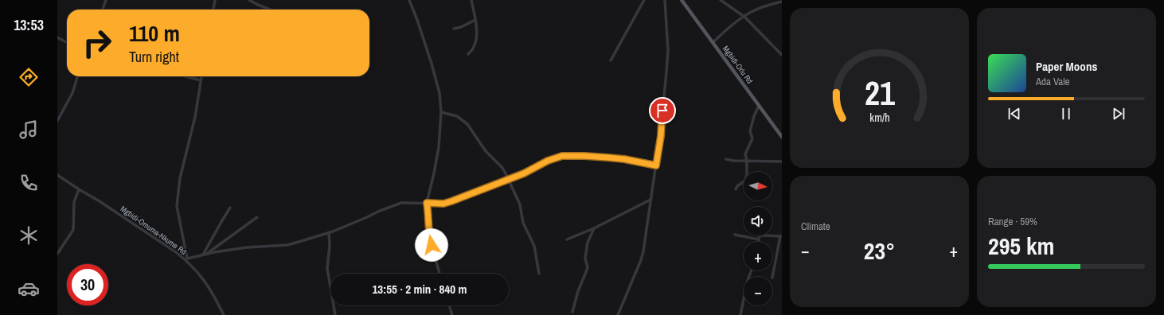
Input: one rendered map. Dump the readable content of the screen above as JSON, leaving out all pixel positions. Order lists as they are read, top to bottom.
{
  "streets": {
    "main road": ["Mgbidi-Orlu Rd"],
    "street": ["Mgbidi-Omuma-Nkume Rd"]
  },
  "north": "right",
  "page": {
    "tabs": "13:53",
    "turn": ["110 m", "Turn right"],
    "song": ["Paper Moons", "Ada Vale"],
    "map_buttons": ["+", "−"],
    "tile": [
      "Climate",
      ["Range · 59%", "295 km"]
    ],
    "heat": ["−", "23°", "+"],
    "limit": "30",
    "trip": "13:55 · 2 min · 840 m",
    "gauge": ["21", "km/h"]
  }
}
